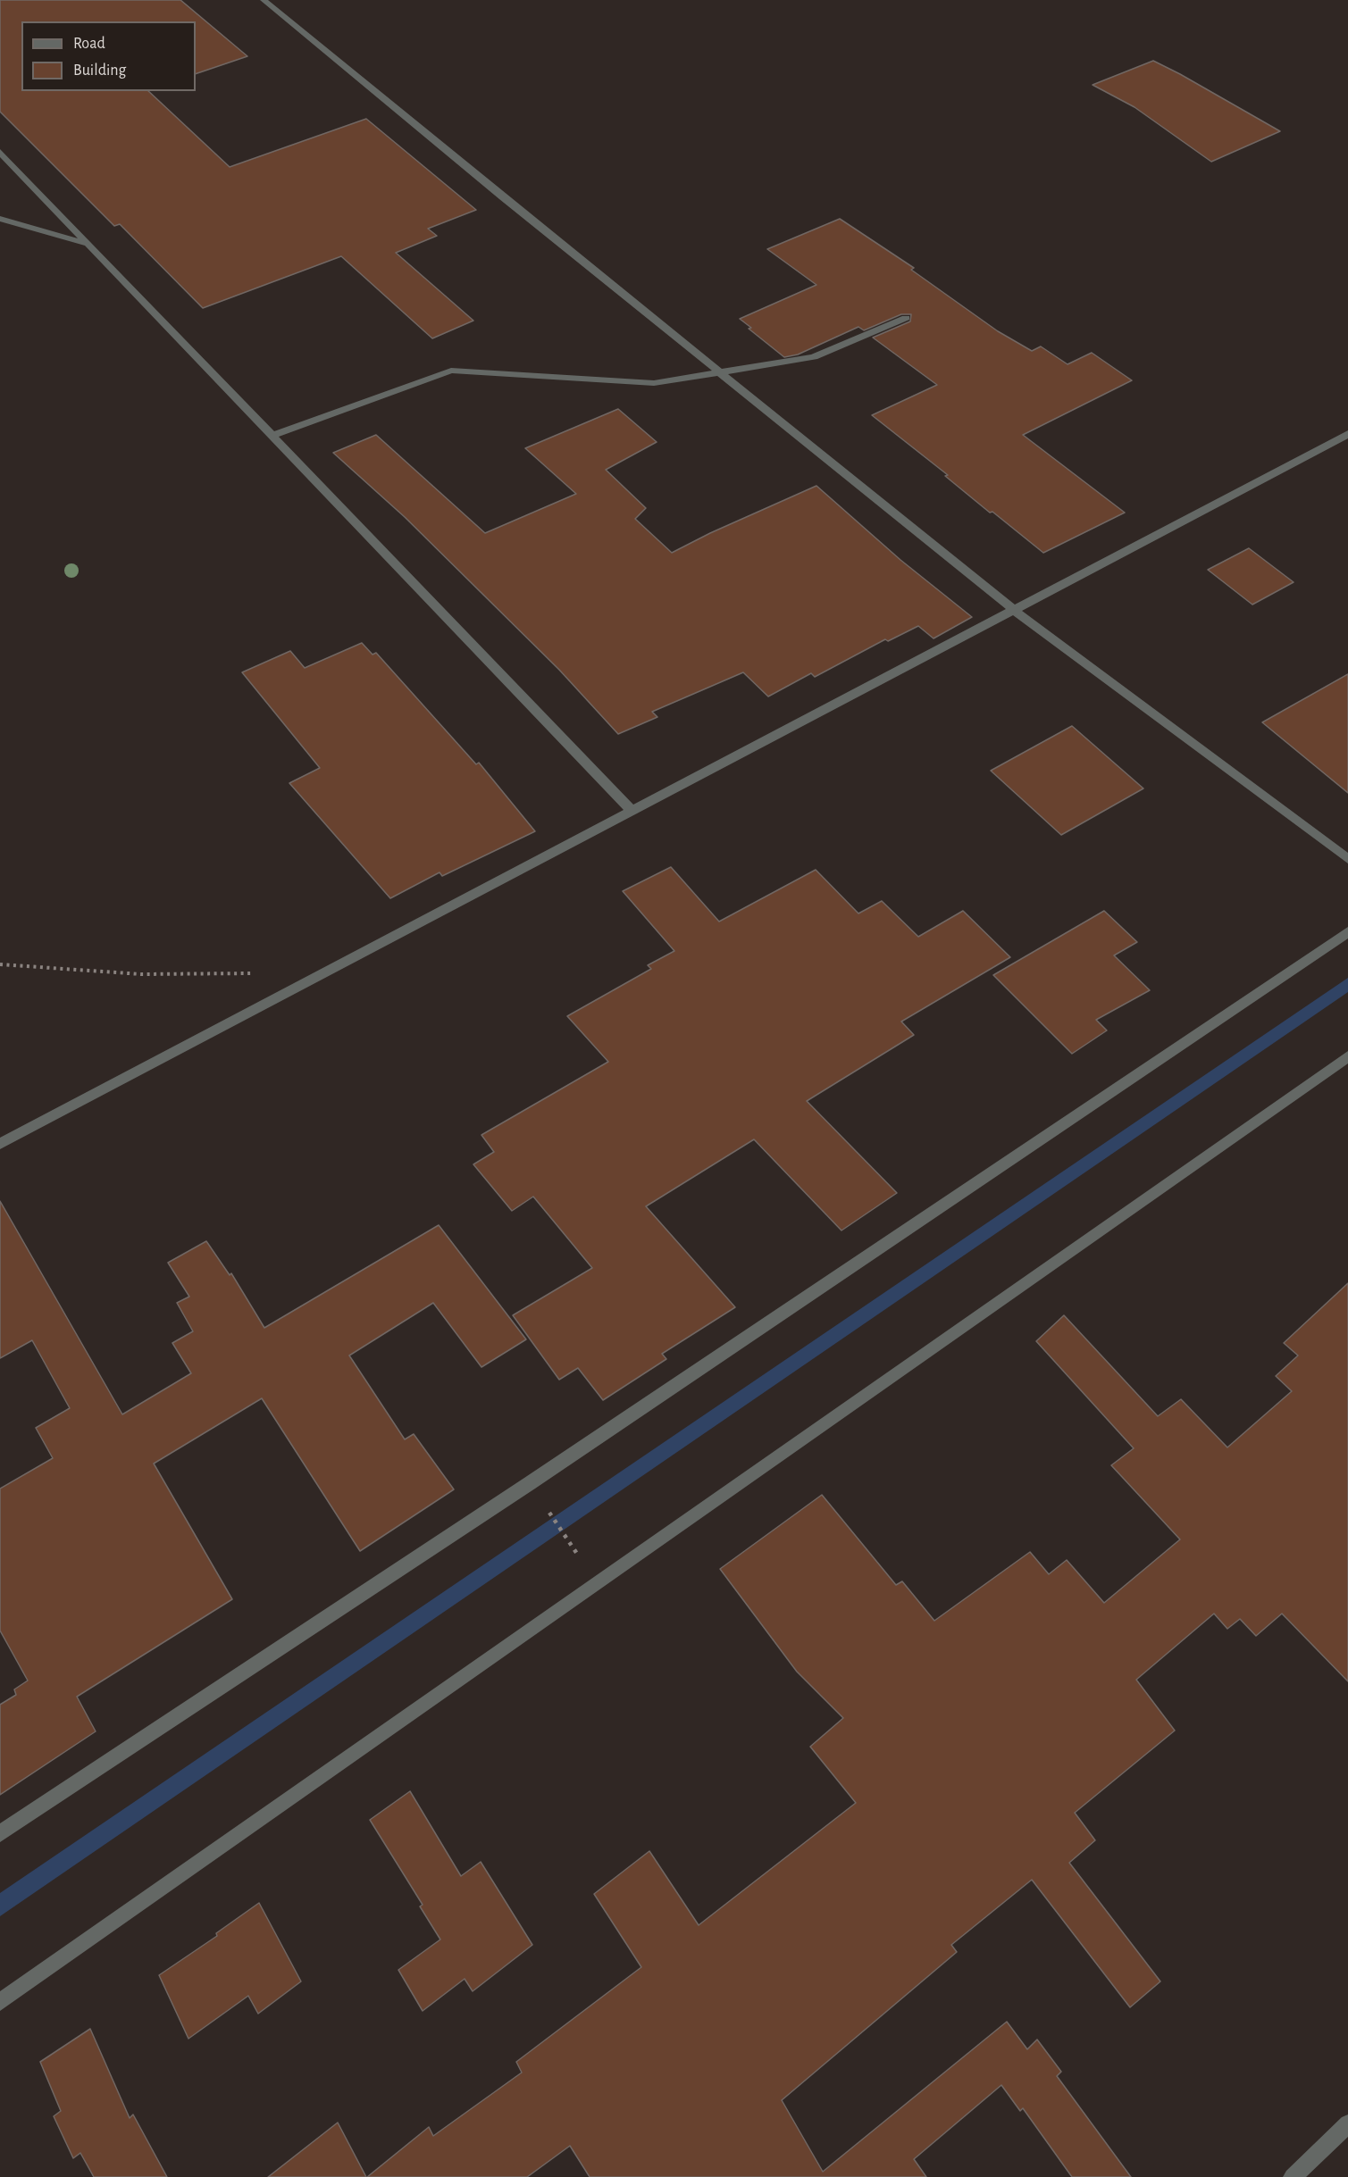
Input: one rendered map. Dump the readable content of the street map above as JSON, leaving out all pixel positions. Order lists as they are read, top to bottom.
{
  "legend": ["Road", "Building"]
}
